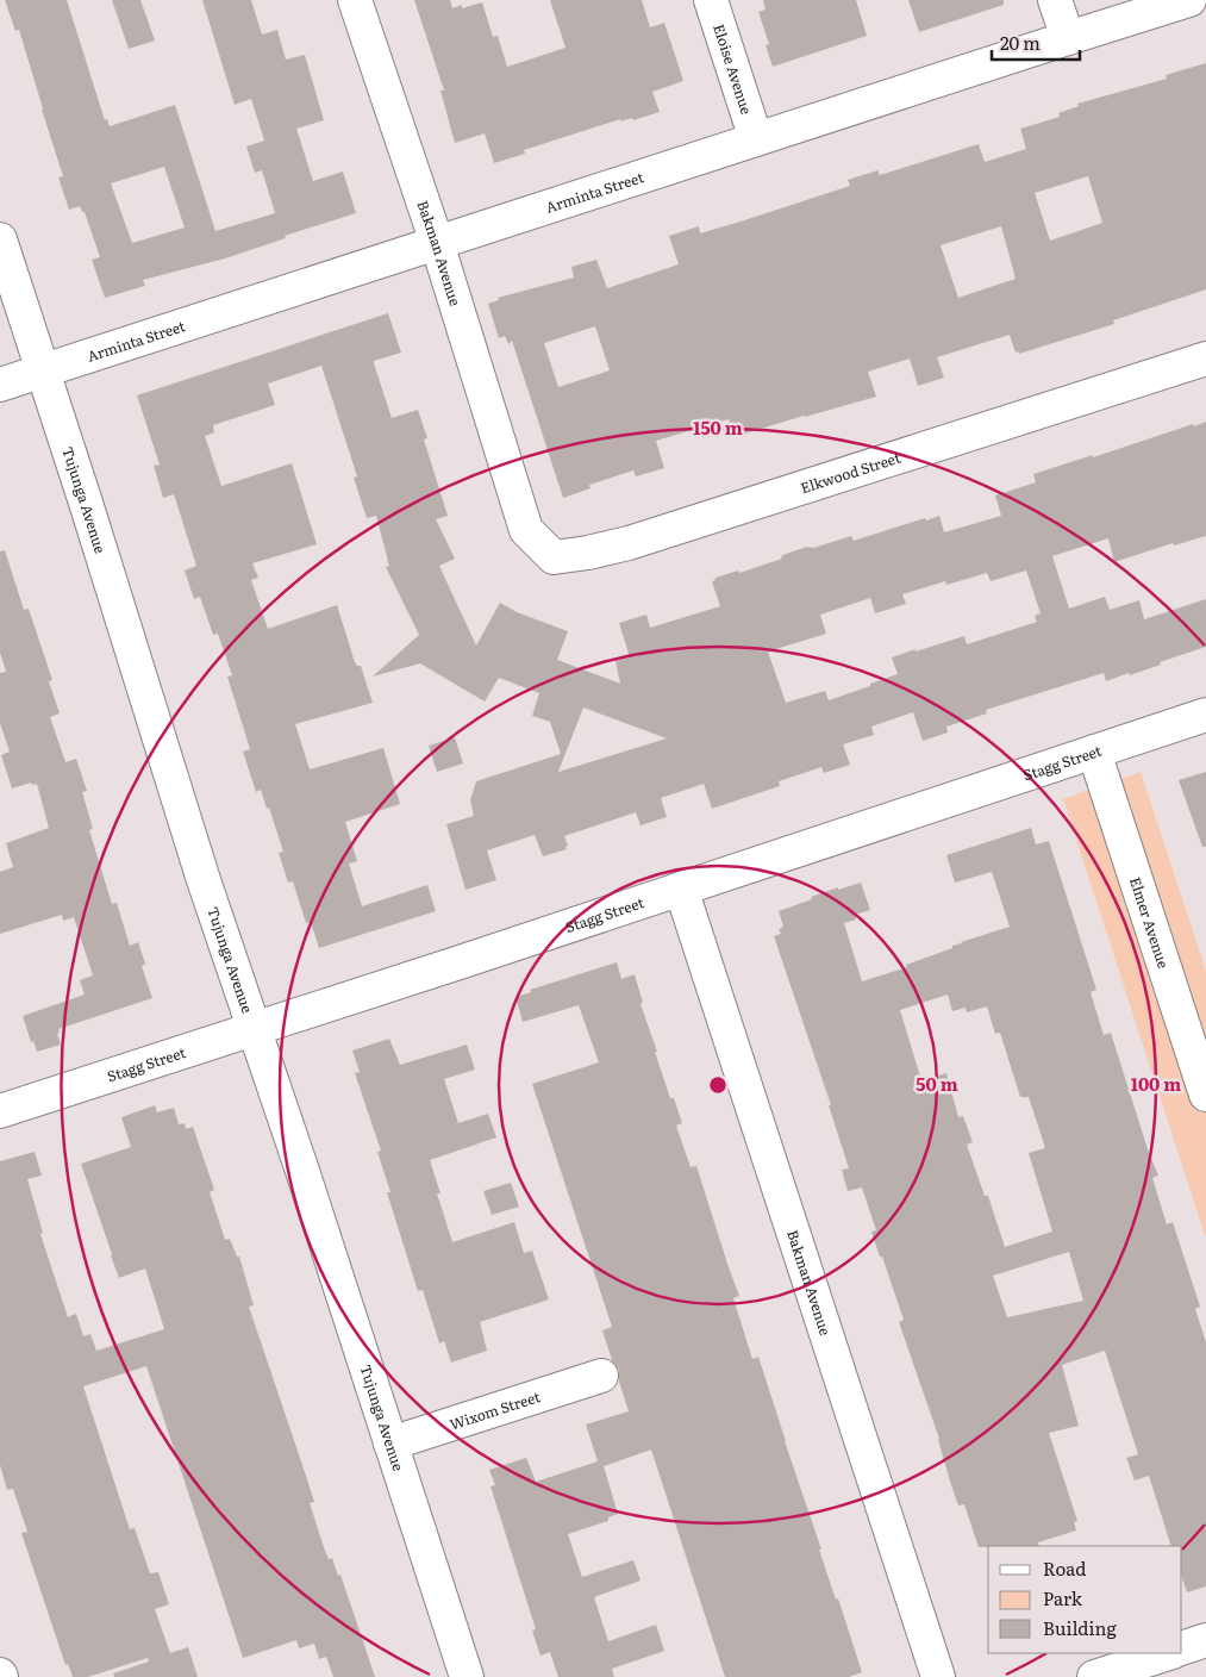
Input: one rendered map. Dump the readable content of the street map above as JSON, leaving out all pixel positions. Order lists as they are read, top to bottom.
{
  "streets": {
    "street": [
      "Eloise Avenue",
      "Arminta Street",
      "Bakman Avenue",
      "Elkwood Street",
      "Tujunga Avenue",
      "Stagg Street",
      "Elmer Avenue",
      "Wixom Street"
    ]
  },
  "crossings": [
    ["Eloise Avenue", "Arminta Street"],
    ["Arminta Street", "Bakman Avenue"],
    ["Arminta Street", "Tujunga Avenue"],
    ["Bakman Avenue", "Elkwood Street"],
    ["Bakman Avenue", "Stagg Street"],
    ["Tujunga Avenue", "Stagg Street"],
    ["Tujunga Avenue", "Wixom Street"],
    ["Stagg Street", "Elmer Avenue"]
  ],
  "legend": ["Road", "Park", "Building"],
  "scale_bar": "20 m",
  "rings": ["150 m", "50 m", "100 m"]
}
